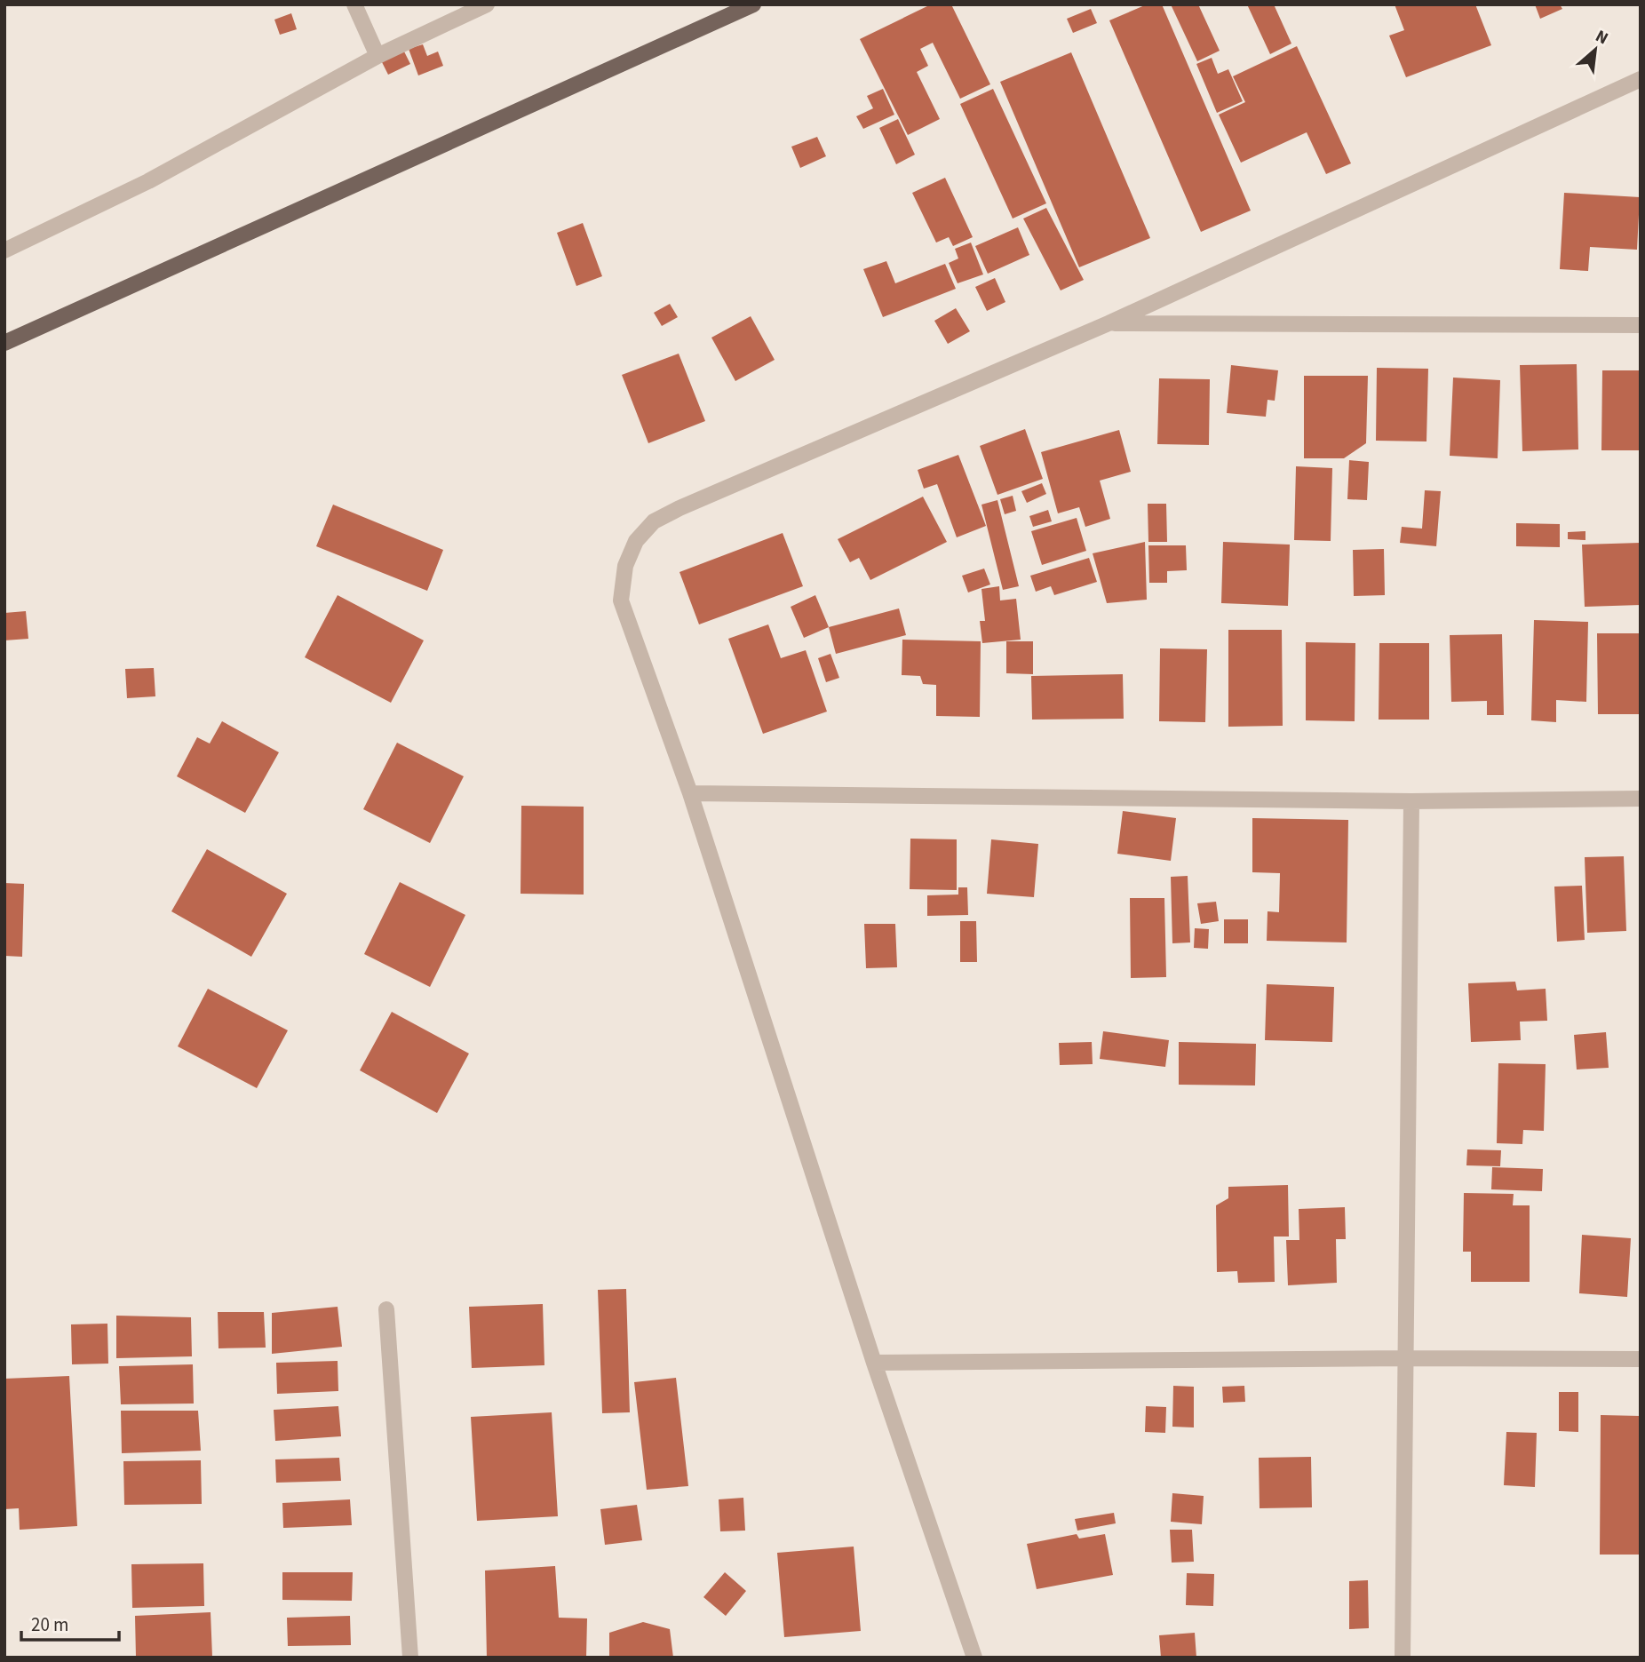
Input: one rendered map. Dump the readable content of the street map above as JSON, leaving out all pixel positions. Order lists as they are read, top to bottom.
{
  "scale_bar": "20 m",
  "north": "top right"
}
